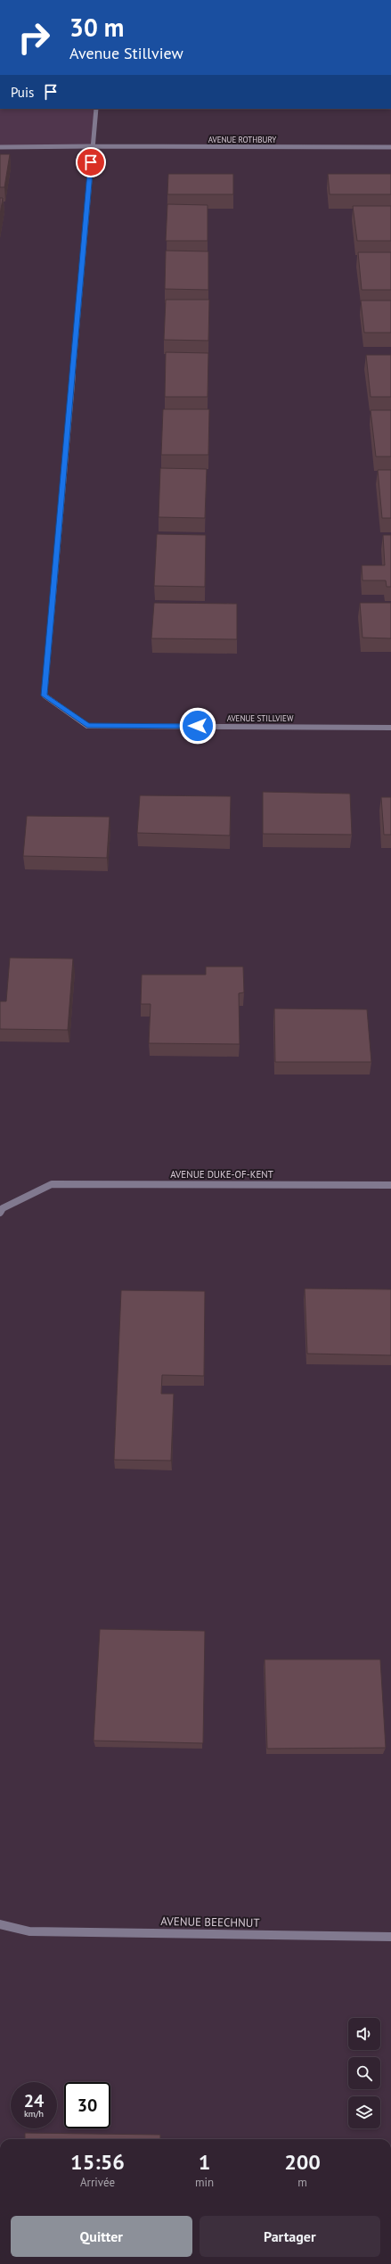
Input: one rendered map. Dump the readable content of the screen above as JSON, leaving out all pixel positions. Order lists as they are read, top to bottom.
{
  "streets": {
    "street": [
      "AVENUE ROTHBURY",
      "AVENUE STILLVIEW",
      "AVENUE DUKE-OF-KENT",
      "AVENUE BEECHNUT"
    ]
  },
  "crossings": [
    ["AVENUE ROTHBURY", "AVENUE STILLVIEW"]
  ],
  "page": {
    "turn": ["30 m", "Avenue Stillview"],
    "then": "Puis",
    "speed": "24 km/h",
    "limit": "30",
    "eta": [
      "15:56",
      "Arrivée",
      "1",
      "min",
      "200",
      "m"
    ],
    "buttons": ["Quitter", "Partager"]
  }
}
